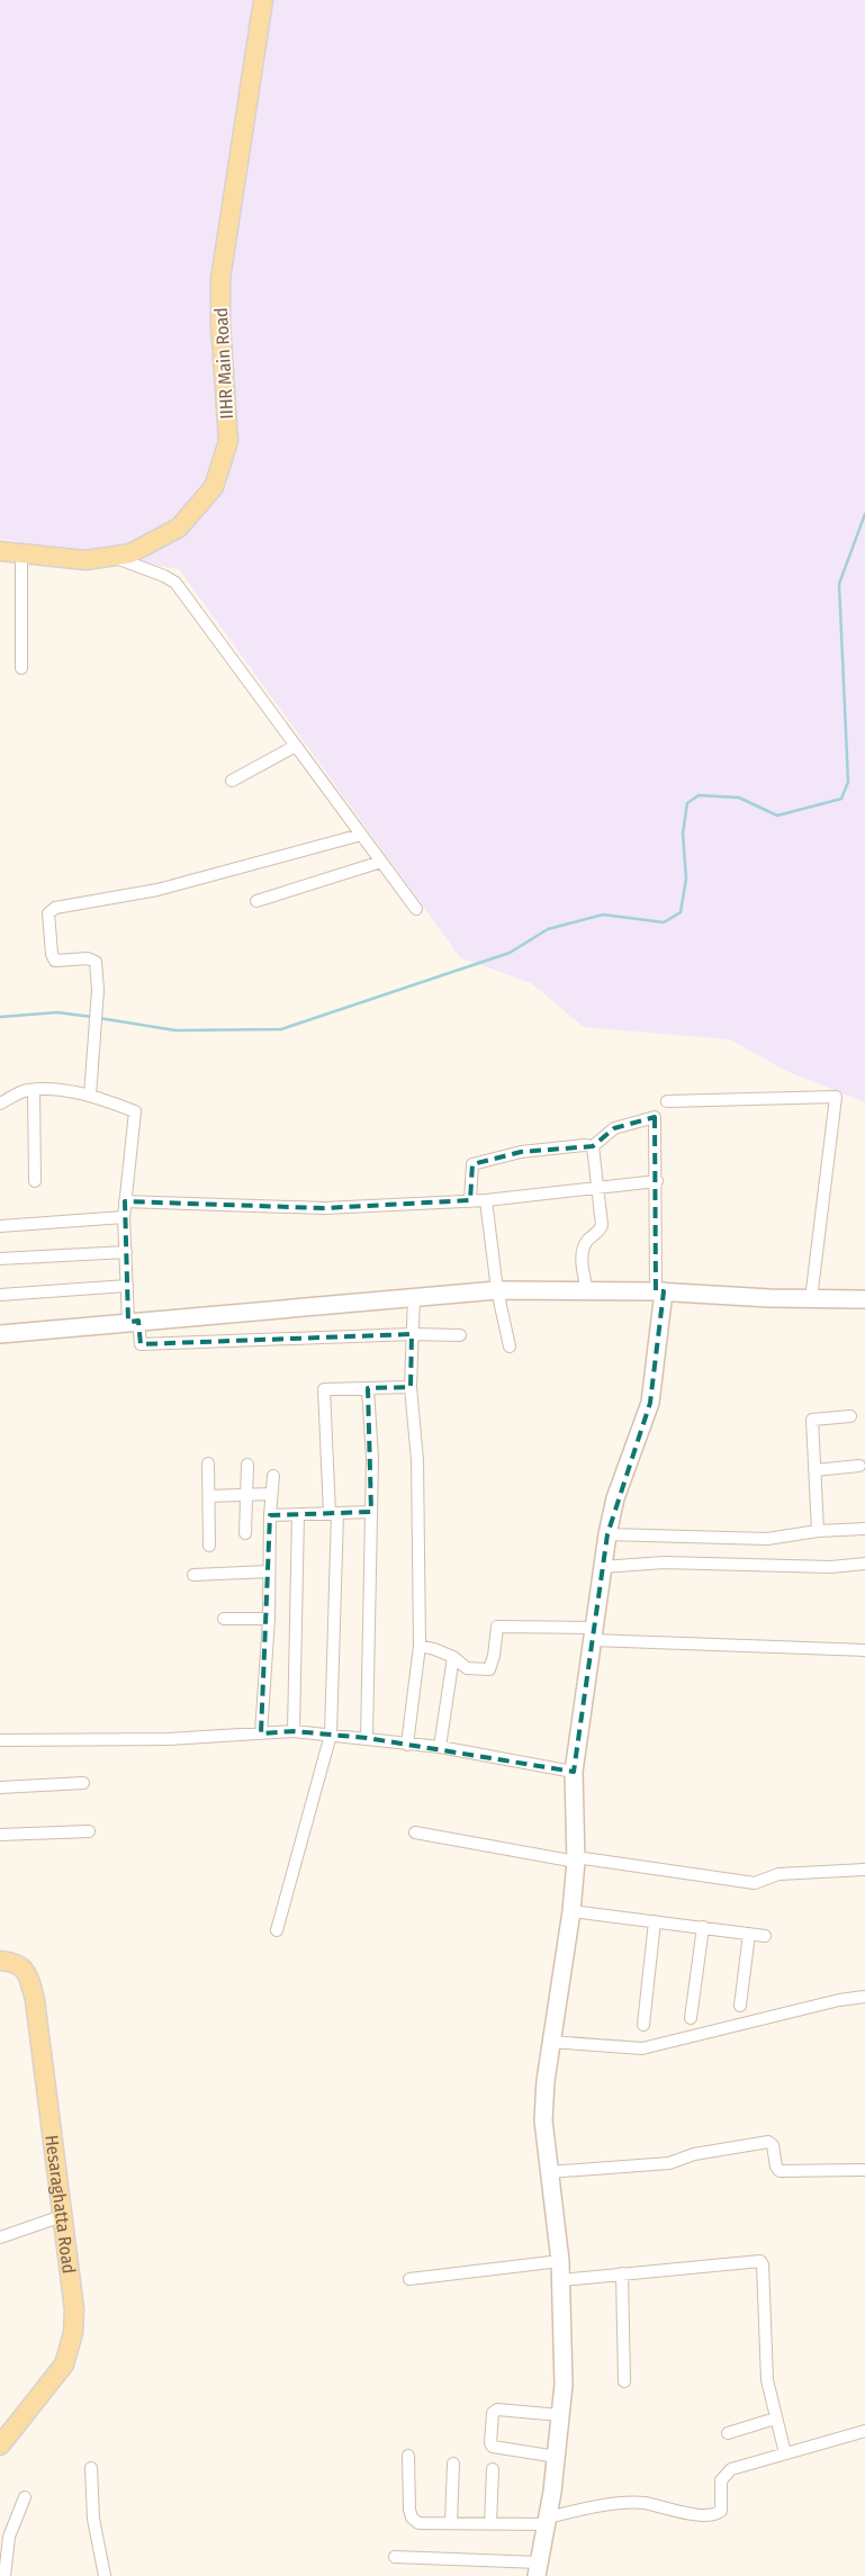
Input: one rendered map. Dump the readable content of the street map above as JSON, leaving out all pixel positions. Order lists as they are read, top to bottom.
{
  "streets": {
    "main road": ["IIHR Main Road", "Hesaraghatta Road"]
  }
}
